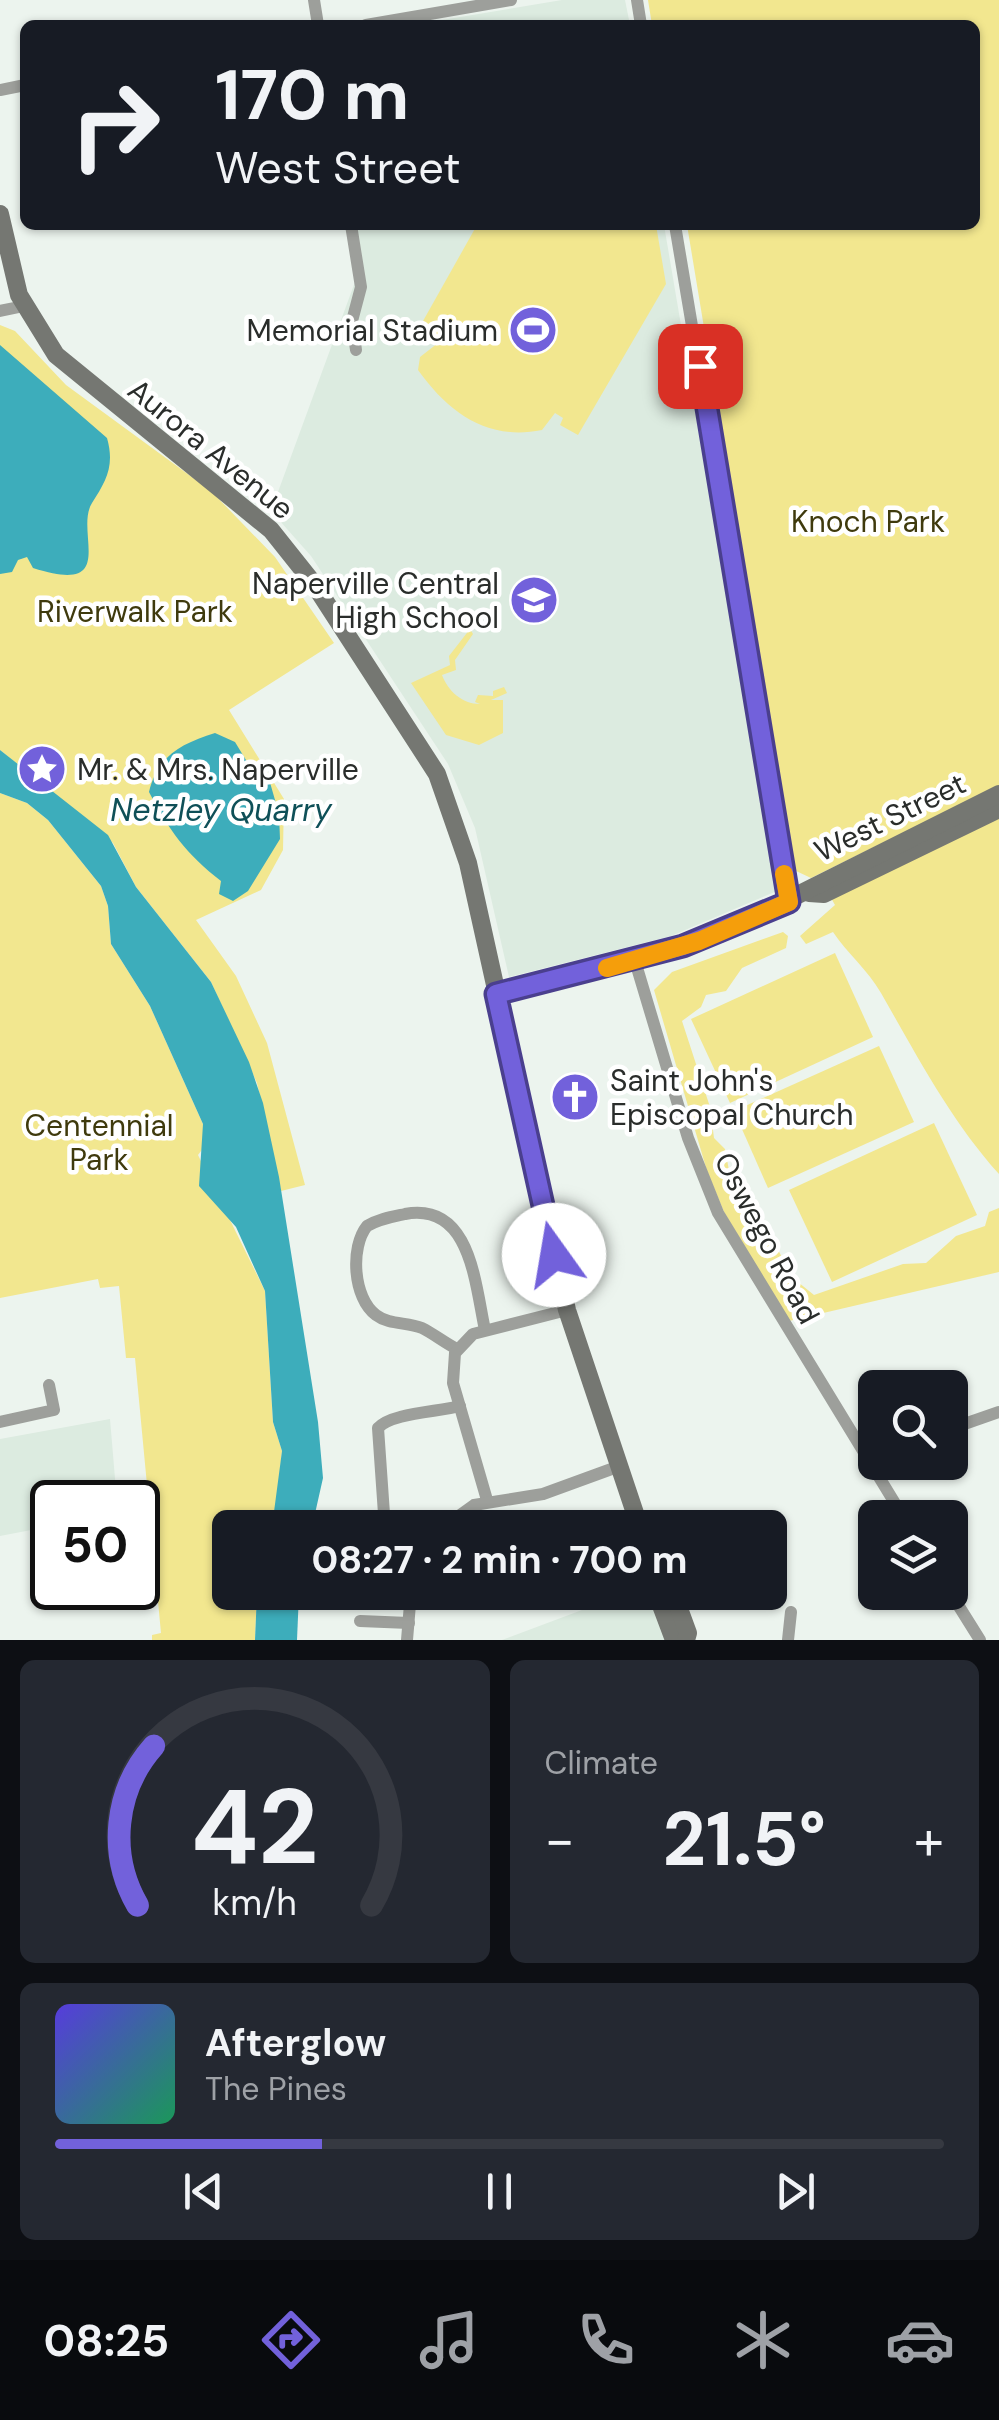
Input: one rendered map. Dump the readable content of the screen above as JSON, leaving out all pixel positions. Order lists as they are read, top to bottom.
{
  "streets": {
    "main road": ["Aurora Avenue", "West Street"],
    "street": ["Oswego Road"]
  },
  "crossings": [
    ["Aurora Avenue", "West Street"],
    ["West Street", "Oswego Road"]
  ],
  "water": ["Netzley Quarry"],
  "parks": ["Knoch Park", "Riverwalk Park", "Centennial Park"],
  "places": {
    "sports": ["Memorial Stadium"],
    "school or university": ["Naperville Central High School"],
    "place": ["Mr. & Mrs. Naperville"],
    "church": ["Saint John's Episcopal Church"]
  },
  "page": {
    "turn": ["170 m", "West Street"],
    "limit": "50",
    "trip": "08:27 · 2 min · 700 m",
    "tile": "Climate",
    "heat": ["−", "21.5°", "+"],
    "song": ["Afterglow", "The Pines"],
    "tabs": "08:25",
    "gauge": ["42", "km/h"]
  }
}
